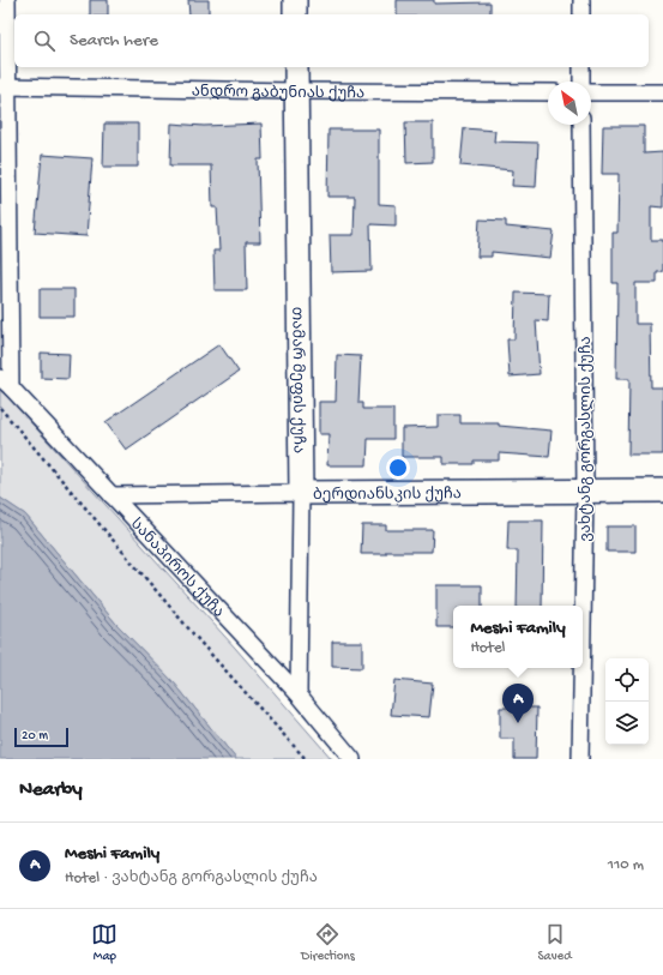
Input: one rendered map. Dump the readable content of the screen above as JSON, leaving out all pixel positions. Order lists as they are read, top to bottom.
{
  "streets": {
    "street": [
      "ანდრო გაბუნიას ქუჩა",
      "თამარ მეფის ქუჩა",
      "ვახტანგ გორგასლის ქუჩა",
      "ბერდიანსკის ქუჩა",
      "სანაპიროს ქუჩა"
    ]
  },
  "crossings": [
    ["ანდრო გაბუნიას ქუჩა", "თამარ მეფის ქუჩა"],
    ["თამარ მეფის ქუჩა", "ბერდიანსკის ქუჩა"],
    ["თამარ მეფის ქუჩა", "სანაპიროს ქუჩა"],
    ["ვახტანგ გორგასლის ქუჩა", "ბერდიანსკის ქუჩა"],
    ["ბერდიანსკის ქუჩა", "სანაპიროს ქუჩა"]
  ],
  "scale_bar": "20 m",
  "north": "top left",
  "page": {
    "search": "Search here",
    "popup": ["Meshi Family", "Hotel"],
    "pins": "A",
    "scale": "20 m",
    "heading": "Nearby",
    "list": [
      {
        "mark": "A",
        "name": "Meshi Family",
        "note": "Hotel · ვახტანგ გორგასლის ქუჩა",
        "value": "110 m"
      }
    ],
    "nav": ["Map", "Directions", "Saved"]
  }
}
